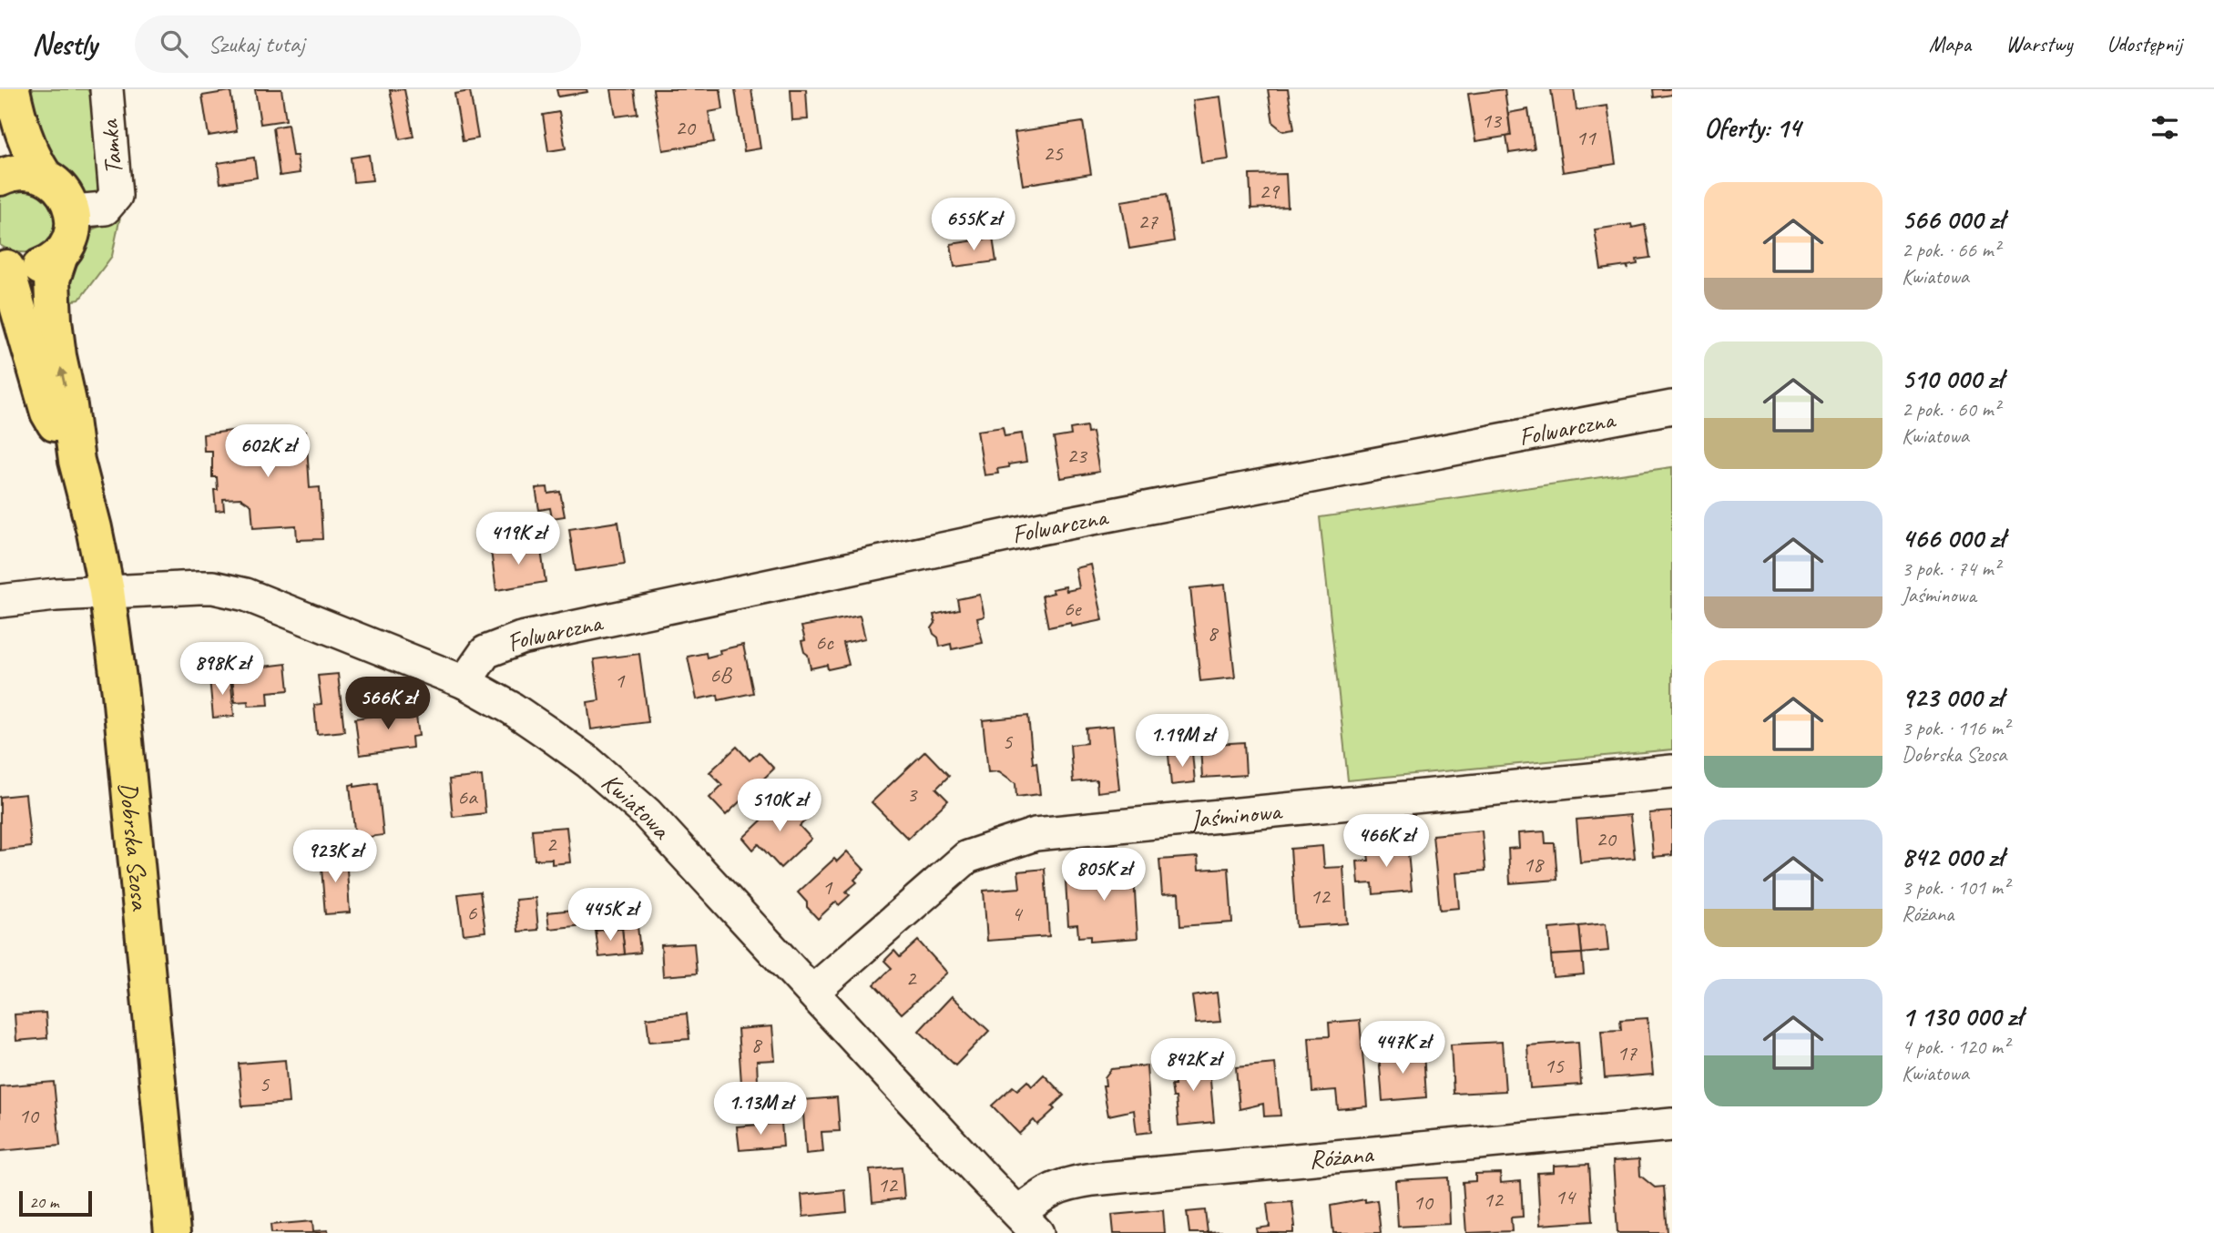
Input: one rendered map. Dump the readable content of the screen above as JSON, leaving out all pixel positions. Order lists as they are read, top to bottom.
{
  "streets": {
    "main road": ["Dobrska Szosa"],
    "street": [
      "Tamka",
      "Folwarczna",
      "Kwiatowa",
      "Jaśminowa",
      "Różana"
    ]
  },
  "crossings": [
    ["Tamka", "Dobrska Szosa"],
    ["Folwarczna", "Kwiatowa"],
    ["Kwiatowa", "Jaśminowa"],
    ["Kwiatowa", "Dobrska Szosa"],
    ["Kwiatowa", "Różana"]
  ],
  "house_numbers": [
    "13",
    "20",
    "11",
    "25",
    "29",
    "27",
    "23",
    "6e",
    "8",
    "6c",
    "6B",
    "1",
    "5",
    "3",
    "6a",
    "20",
    "2",
    "18",
    "1",
    "12",
    "6",
    "4",
    "2",
    "8",
    "17",
    "15",
    "5",
    "10",
    "12",
    "14",
    "12",
    "10"
  ],
  "scale_bar": "20 m",
  "page": {
    "header": "Nestly",
    "search": "Szukaj tutaj",
    "nav": ["Mapa", "Warstwy", "Udostępnij"],
    "heading": "Oferty: 14",
    "list": [
      {
        "name": "566 000 zł",
        "note": "2 pok. · 66 m² · Kwiatowa"
      },
      {
        "name": "510 000 zł",
        "note": "2 pok. · 60 m² · Kwiatowa"
      },
      {
        "name": "466 000 zł",
        "note": "3 pok. · 74 m² · Jaśminowa"
      },
      {
        "name": "923 000 zł",
        "note": "3 pok. · 116 m² · Dobrska Szosa"
      },
      {
        "name": "842 000 zł",
        "note": "3 pok. · 101 m² · Różana"
      },
      {
        "name": "1 130 000 zł",
        "note": "4 pok. · 120 m² · Kwiatowa"
      }
    ],
    "price": [
      "655K zł",
      "602K zł",
      "419K zł",
      "898K zł",
      "566K zł",
      "1.19M zł",
      "510K zł",
      "466K zł",
      "923K zł",
      "805K zł",
      "445K zł",
      "447K zł",
      "842K zł",
      "1.13M zł"
    ],
    "scale": "20 m"
  }
}
